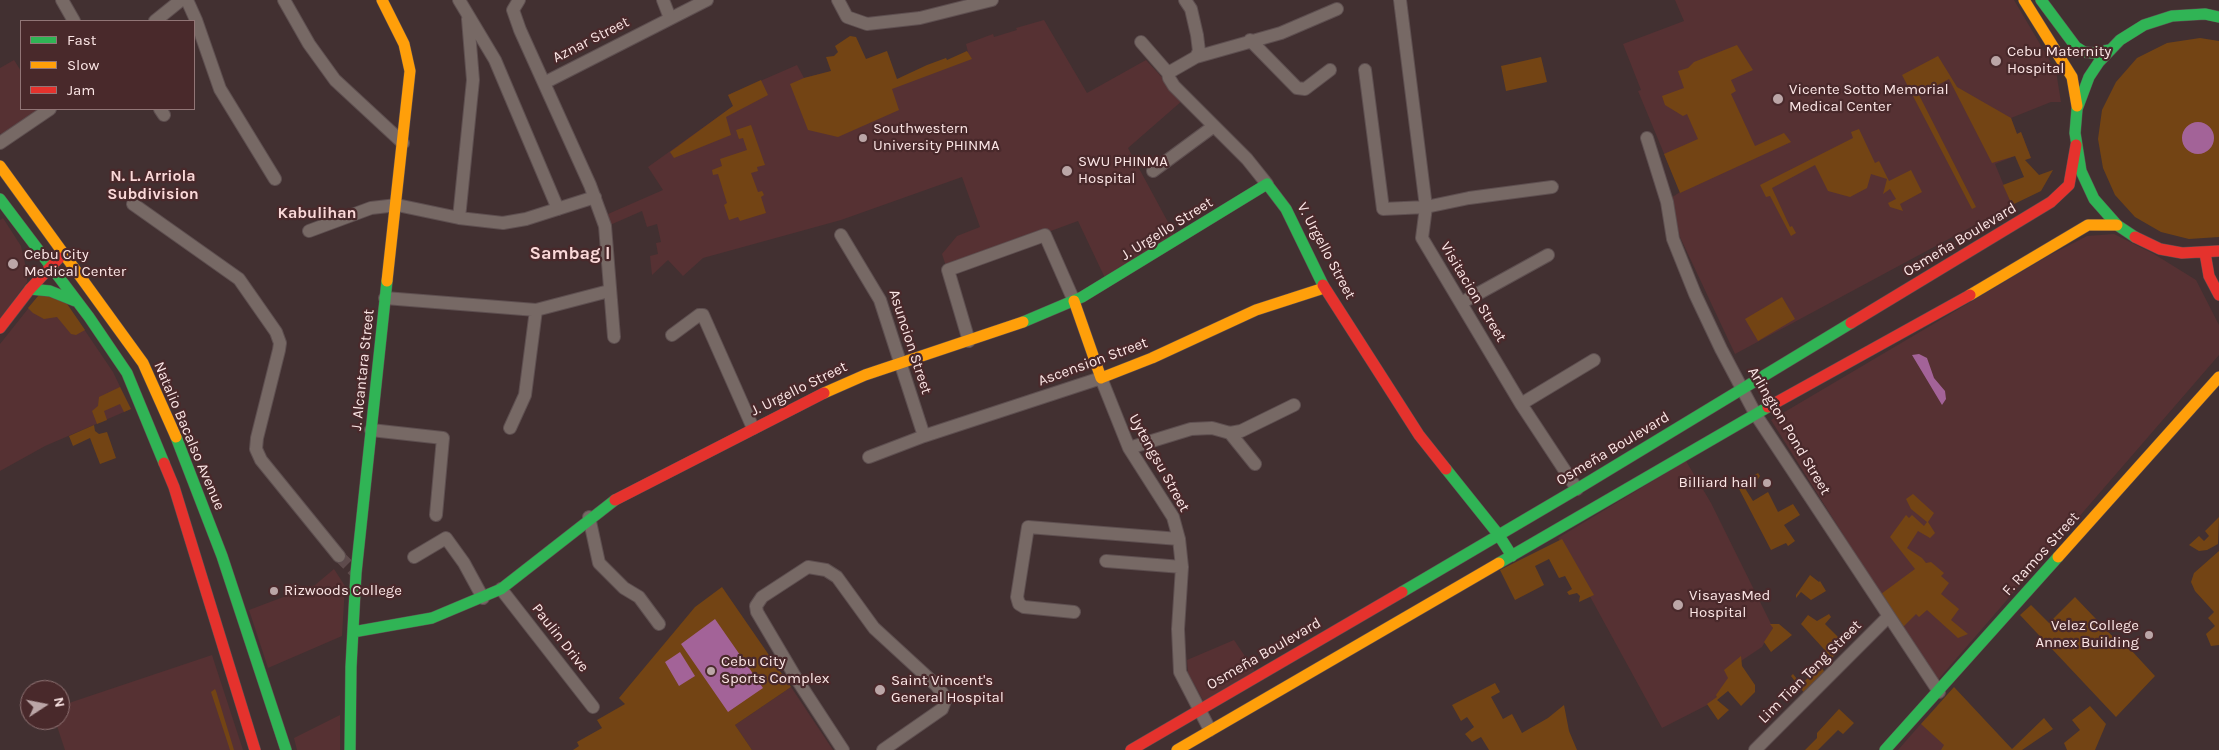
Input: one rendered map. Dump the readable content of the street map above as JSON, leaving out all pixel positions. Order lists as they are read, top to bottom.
{
  "streets": {
    "main road": [
      "J. Urgello Street",
      "Osmeña Boulevard",
      "V. Urgello Street",
      "Ascension Street",
      "J. Alcantara Street",
      "Natalio Bacalso Avenue",
      "Uytengsu Street",
      "F. Ramos Street"
    ],
    "street": [
      "Aznar Street",
      "Visitacion Street",
      "Asuncion Street",
      "Arlington Pond Street",
      "Paulin Drive",
      "Lim Tian Teng Street"
    ]
  },
  "crossings": [
    ["J. Urgello Street", "V. Urgello Street"],
    ["J. Urgello Street", "Asuncion Street"],
    ["J. Urgello Street", "J. Alcantara Street"],
    ["J. Urgello Street", "Uytengsu Street"],
    ["J. Urgello Street", "Paulin Drive"],
    ["Osmeña Boulevard", "V. Urgello Street"],
    ["Osmeña Boulevard", "Visitacion Street"],
    ["Osmeña Boulevard", "Arlington Pond Street"],
    ["Osmeña Boulevard", "Uytengsu Street"],
    ["V. Urgello Street", "Ascension Street"],
    ["Asuncion Street", "Ascension Street"],
    ["Ascension Street", "Uytengsu Street"],
    ["Arlington Pond Street", "F. Ramos Street"],
    ["Arlington Pond Street", "Lim Tian Teng Street"]
  ],
  "districts": ["N. L. Arriola Subdivision", "Kabulihan", "Sambag I"],
  "places": [
    "Cebu Maternity Hospital",
    "Vicente Sotto Memorial Medical Center",
    "Southwestern University PHINMA",
    "SWU PHINMA Hospital",
    "Cebu City Medical Center",
    "Billiard hall",
    "Rizwoods College",
    "VisayasMed Hospital",
    "Velez College Annex Building",
    "Cebu City Sports Complex",
    "Saint Vincent's General Hospital"
  ],
  "legend": ["Fast", "Slow", "Jam"],
  "north": "right"
}
